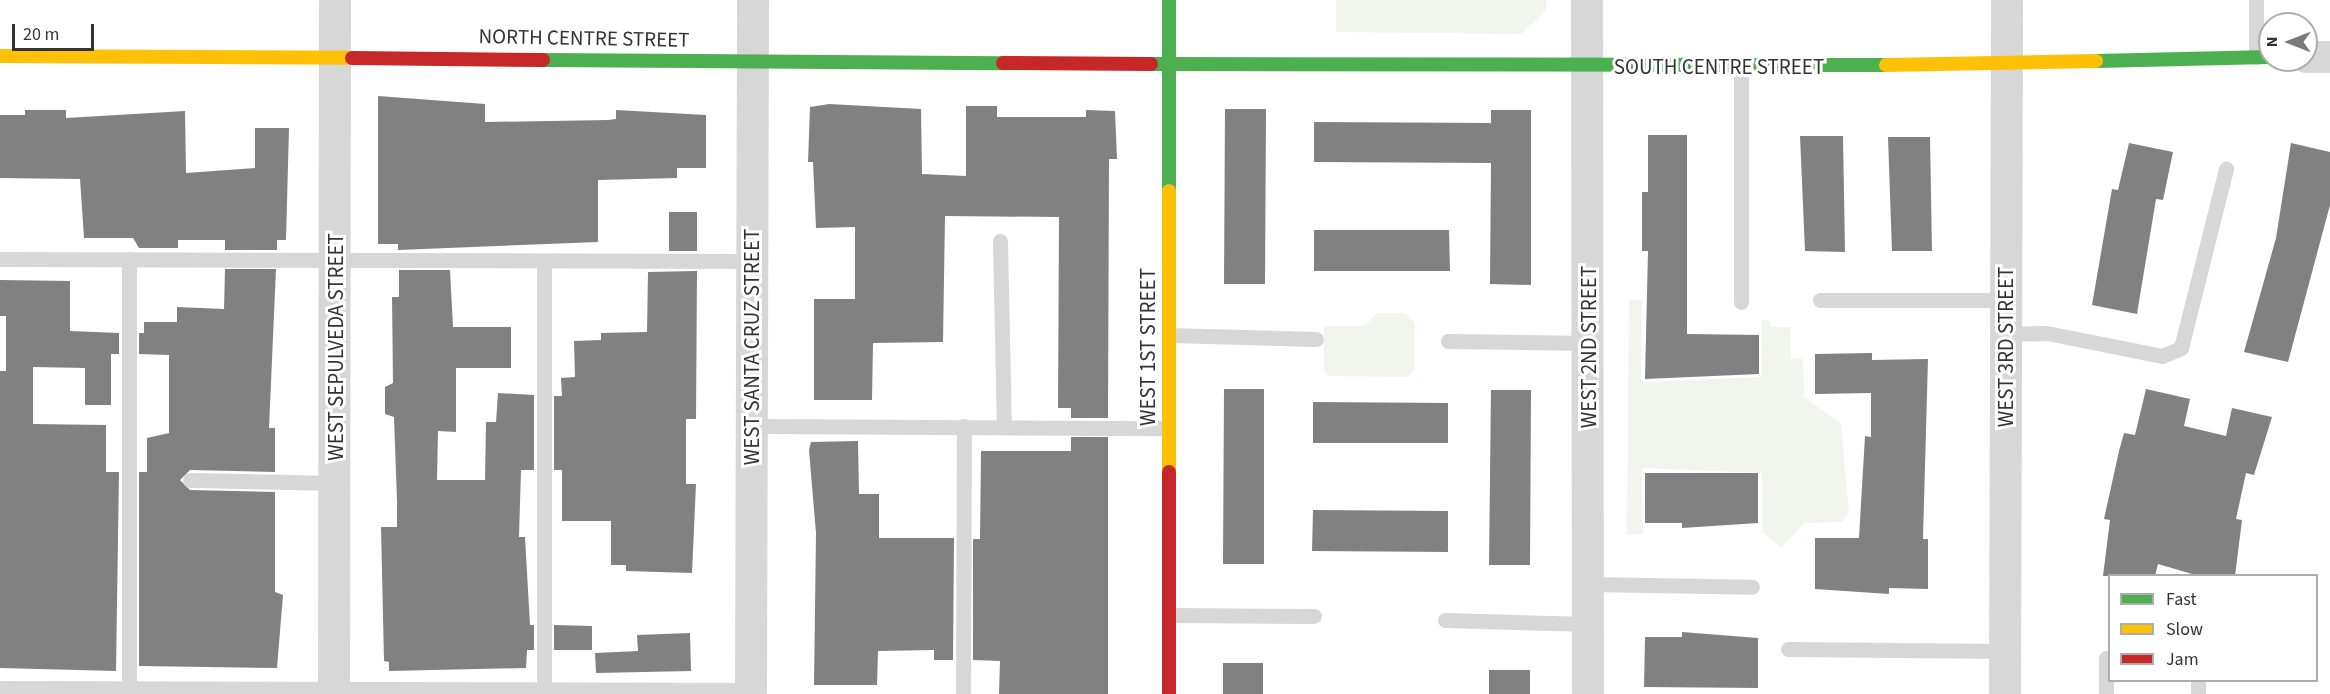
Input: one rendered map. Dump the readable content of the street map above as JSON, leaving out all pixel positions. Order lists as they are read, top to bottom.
{
  "streets": {
    "street": [
      "NORTH CENTRE STREET",
      "SOUTH CENTRE STREET",
      "WEST SEPULVEDA STREET",
      "WEST SANTA CRUZ STREET",
      "WEST 1ST STREET",
      "WEST 2ND STREET",
      "WEST 3RD STREET"
    ]
  },
  "crossings": [
    ["NORTH CENTRE STREET", "SOUTH CENTRE STREET"],
    ["NORTH CENTRE STREET", "WEST SEPULVEDA STREET"],
    ["NORTH CENTRE STREET", "WEST SANTA CRUZ STREET"],
    ["NORTH CENTRE STREET", "WEST 1ST STREET"],
    ["SOUTH CENTRE STREET", "WEST 1ST STREET"],
    ["SOUTH CENTRE STREET", "WEST 2ND STREET"],
    ["SOUTH CENTRE STREET", "WEST 3RD STREET"]
  ],
  "legend": ["Fast", "Slow", "Jam"],
  "scale_bar": "20 m",
  "north": "left"
}
